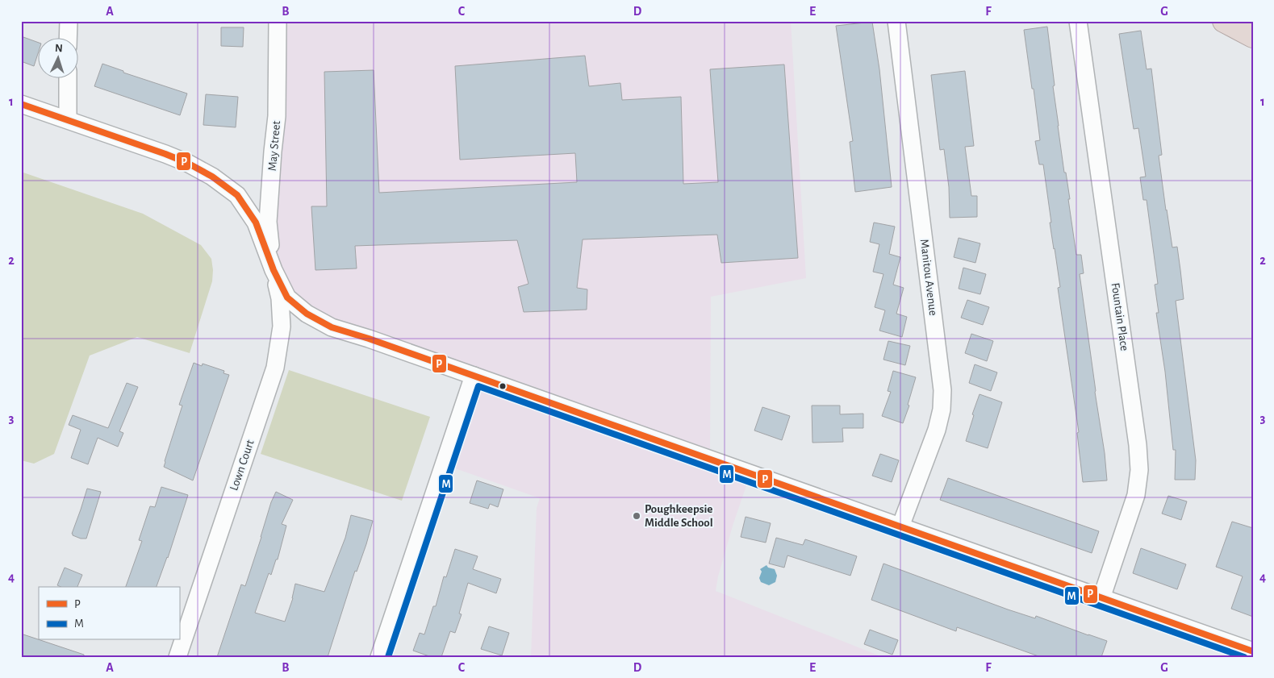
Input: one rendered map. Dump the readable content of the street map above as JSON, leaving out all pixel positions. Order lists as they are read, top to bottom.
{
  "streets": {
    "street": [
      "May Street",
      "Manitou Avenue",
      "Fountain Place",
      "Lown Court"
    ]
  },
  "crossings": [
    ["May Street", "Lown Court"]
  ],
  "places": ["Poughkeepsie Middle School"],
  "lines": ["transit line P", "transit line M"],
  "legend": ["P", "M"],
  "north": "top",
  "grid": {
    "columns": [
      "A",
      "B",
      "C",
      "D",
      "E",
      "F",
      "G"
    ],
    "rows": [
      "1",
      "2",
      "3",
      "4"
    ]
  }
}
